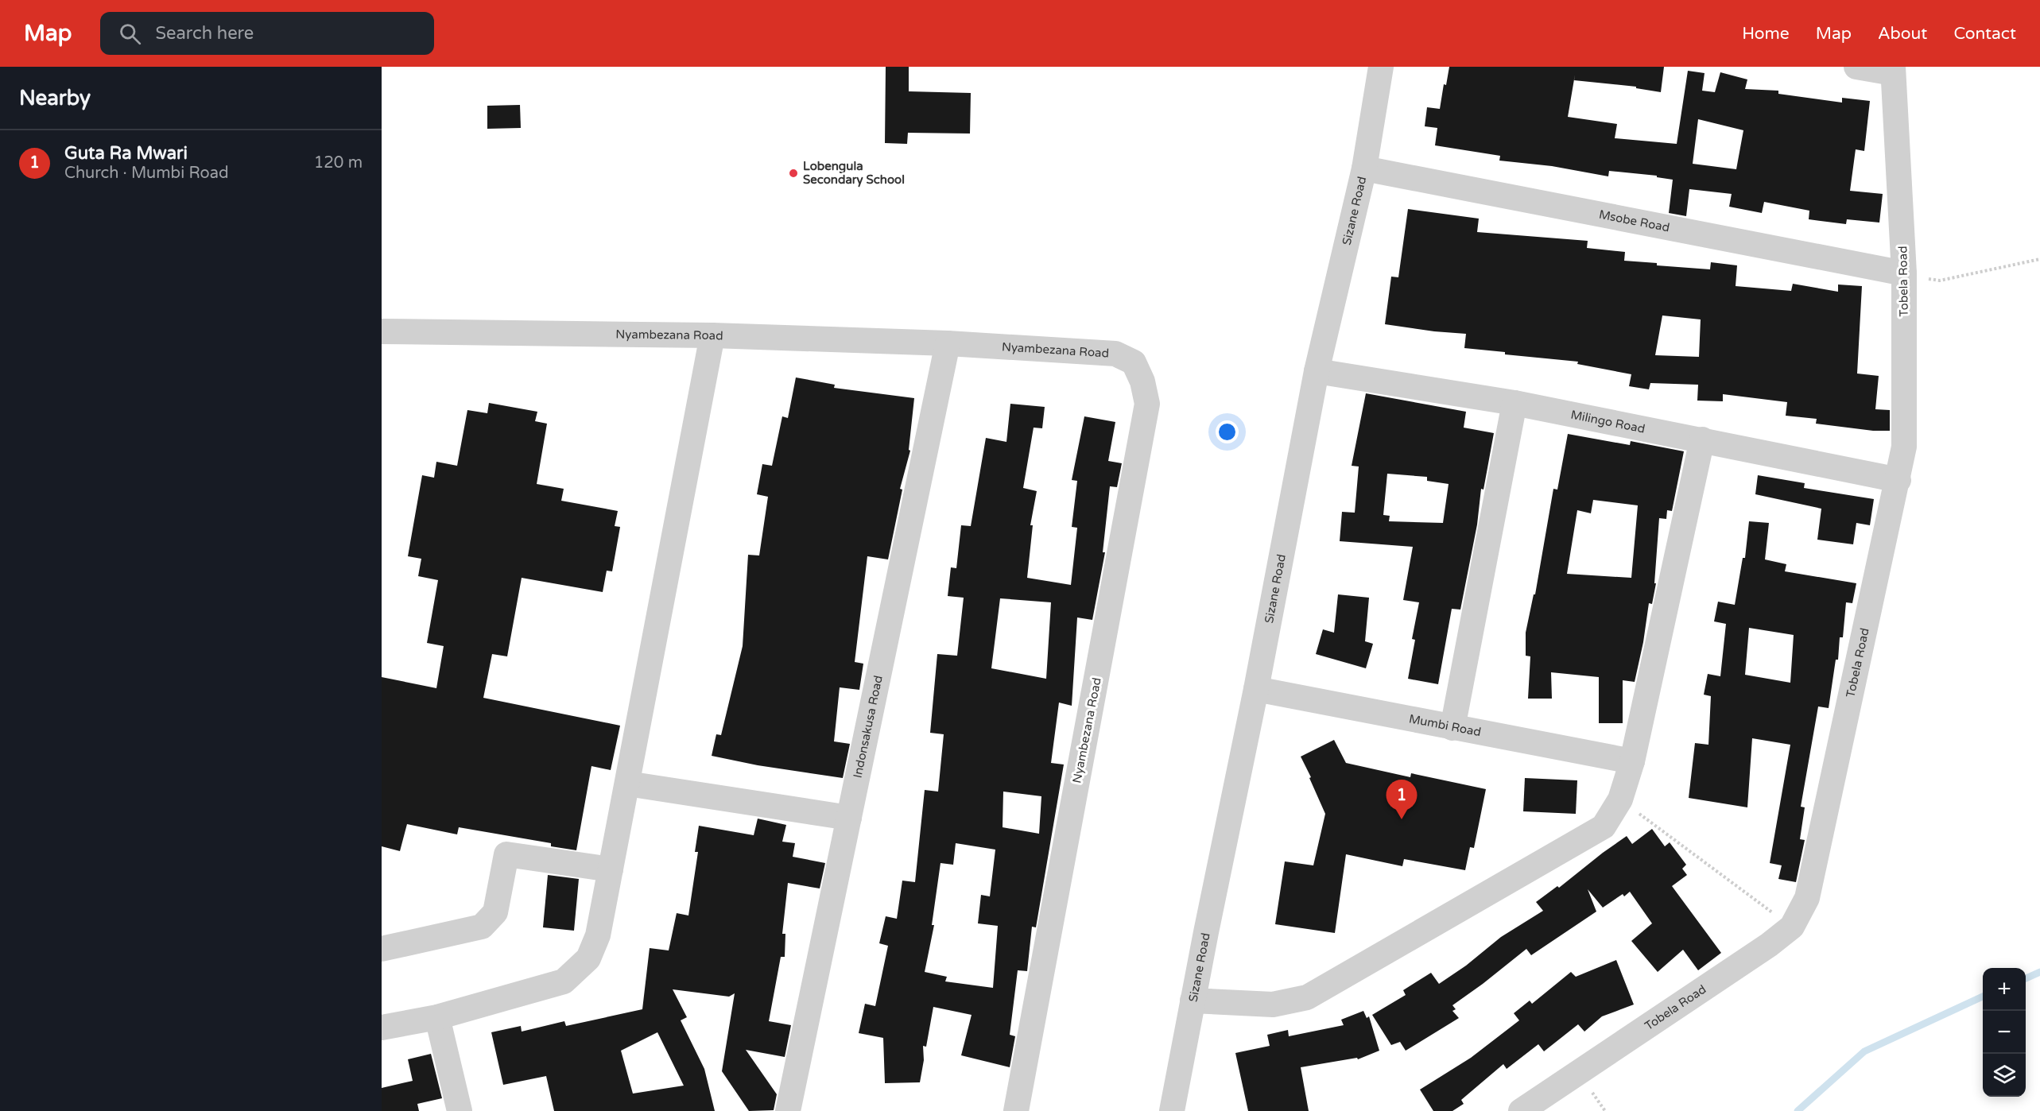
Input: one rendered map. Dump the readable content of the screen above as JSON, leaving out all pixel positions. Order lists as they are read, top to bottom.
{
  "streets": {
    "street": [
      "Sizane Road",
      "Msobe Road",
      "Tobela Road",
      "Nyambezana Road",
      "Milingo Road",
      "Mumbi Road",
      "Indonsakusa Road"
    ]
  },
  "crossings": [
    ["Sizane Road", "Msobe Road"],
    ["Sizane Road", "Milingo Road"],
    ["Sizane Road", "Mumbi Road"],
    ["Msobe Road", "Tobela Road"],
    ["Tobela Road", "Milingo Road"],
    ["Nyambezana Road", "Indonsakusa Road"]
  ],
  "places": ["Lobengula Secondary School"],
  "page": {
    "header": "Map",
    "search": "Search here",
    "nav": [
      "Home",
      "Map",
      "About",
      "Contact"
    ],
    "heading": "Nearby",
    "list": [
      {
        "mark": "1",
        "name": "Guta Ra Mwari",
        "note": "Church · Mumbi Road",
        "value": "120 m"
      }
    ],
    "pins": "1",
    "map_buttons": ["+", "−"]
  }
}
